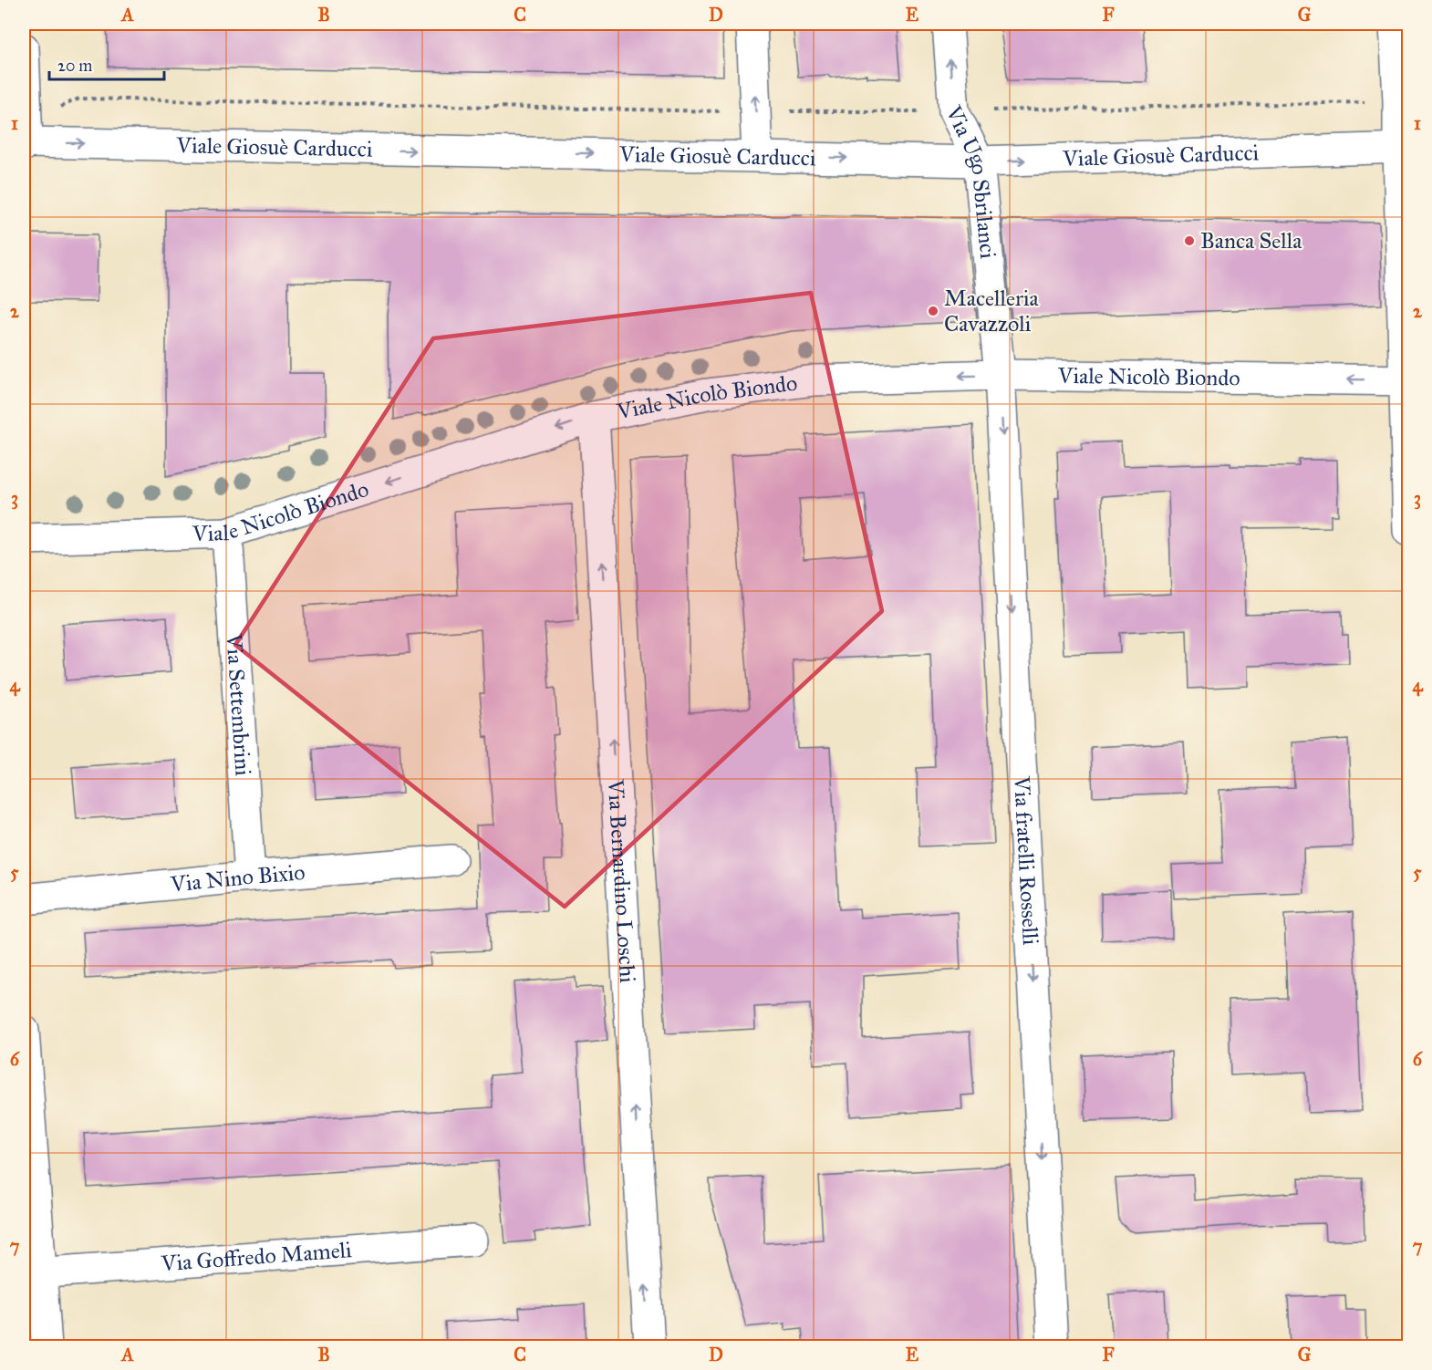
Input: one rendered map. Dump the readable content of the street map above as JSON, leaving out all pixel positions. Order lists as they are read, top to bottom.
{
  "streets": {
    "street": [
      "Viale Giosuè Carducci",
      "Via Ugo Sbrilanci",
      "Viale Nicolò Biondo",
      "Via Settembrini",
      "Via fratelli Rosselli",
      "Via Nino Bixio",
      "Via Bernardino Loschi",
      "Via Goffredo Mameli"
    ]
  },
  "crossings": [
    ["Viale Giosuè Carducci", "Via Ugo Sbrilanci"],
    ["Via Ugo Sbrilanci", "Viale Nicolò Biondo"],
    ["Via Ugo Sbrilanci", "Via fratelli Rosselli"],
    ["Viale Nicolò Biondo", "Via Settembrini"],
    ["Viale Nicolò Biondo", "Via fratelli Rosselli"],
    ["Viale Nicolò Biondo", "Via Bernardino Loschi"],
    ["Via Settembrini", "Via Nino Bixio"]
  ],
  "one_way": [
    "Viale Giosuè Carducci",
    "Viale Nicolò Biondo",
    "Via fratelli Rosselli",
    "Via Bernardino Loschi"
  ],
  "places": ["Banca Sella", "Macelleria Cavazzoli"],
  "scale_bar": "20 m",
  "grid": {
    "columns": [
      "A",
      "B",
      "C",
      "D",
      "E",
      "F",
      "G"
    ],
    "rows": [
      "1",
      "2",
      "3",
      "4",
      "5",
      "6",
      "7"
    ]
  }
}
